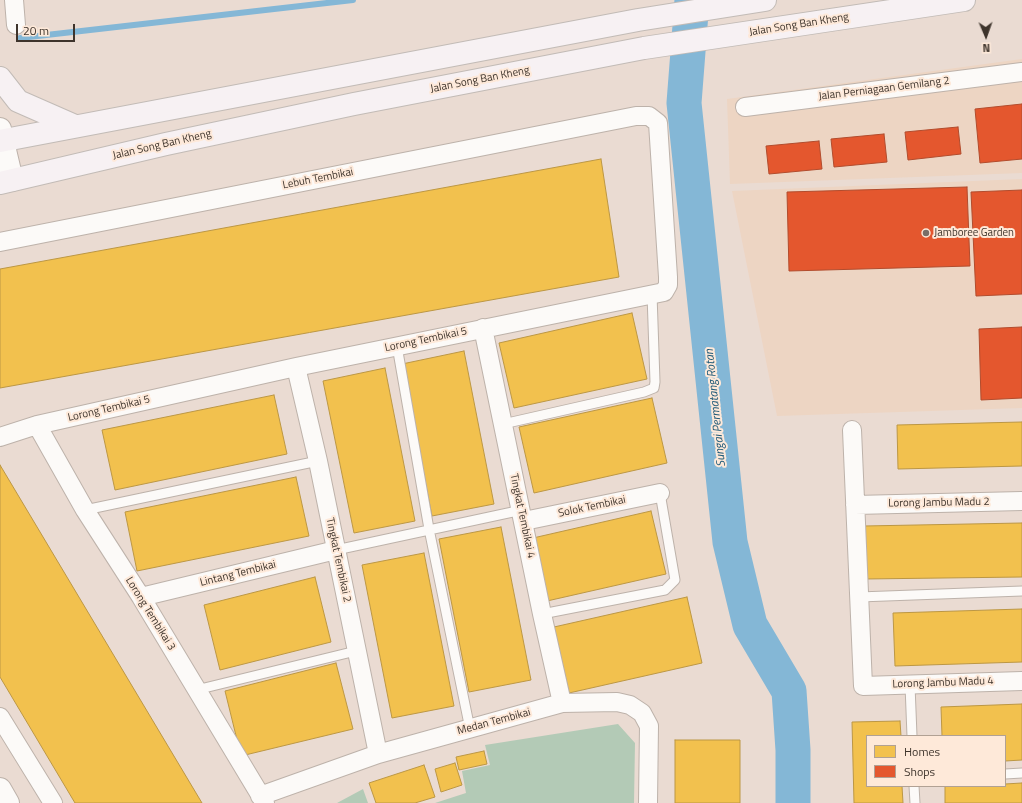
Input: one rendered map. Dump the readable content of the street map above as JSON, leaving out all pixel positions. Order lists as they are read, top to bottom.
{
  "streets": {
    "main road": ["Jalan Song Ban Kheng"],
    "street": [
      "Jalan Perniagaan Gemilang 2",
      "Lebuh Tembikai",
      "Lorong Tembikai 5",
      "Lorong Jambu Madu 2",
      "Solok Tembikai",
      "Tingkat Tembikai 4",
      "Tingkat Tembikai 2",
      "Lintang Tembikai",
      "Lorong Tembikai 3",
      "Lorong Jambu Madu 4",
      "Medan Tembikai"
    ]
  },
  "crossings": [
    ["Lebuh Tembikai", "Lorong Tembikai 5"],
    ["Lorong Tembikai 5", "Tingkat Tembikai 4"],
    ["Lorong Tembikai 5", "Tingkat Tembikai 2"],
    ["Lorong Tembikai 5", "Lorong Tembikai 3"],
    ["Solok Tembikai", "Tingkat Tembikai 4"],
    ["Tingkat Tembikai 4", "Medan Tembikai"],
    ["Tingkat Tembikai 2", "Lintang Tembikai"],
    ["Tingkat Tembikai 2", "Medan Tembikai"],
    ["Lintang Tembikai", "Lorong Tembikai 3"],
    ["Lorong Tembikai 3", "Medan Tembikai"]
  ],
  "water": ["Sungai Permatang Rotan"],
  "places": ["Jamboree Garden"],
  "legend": ["Homes", "Shops"],
  "scale_bar": "20 m",
  "north": "bottom"
}
